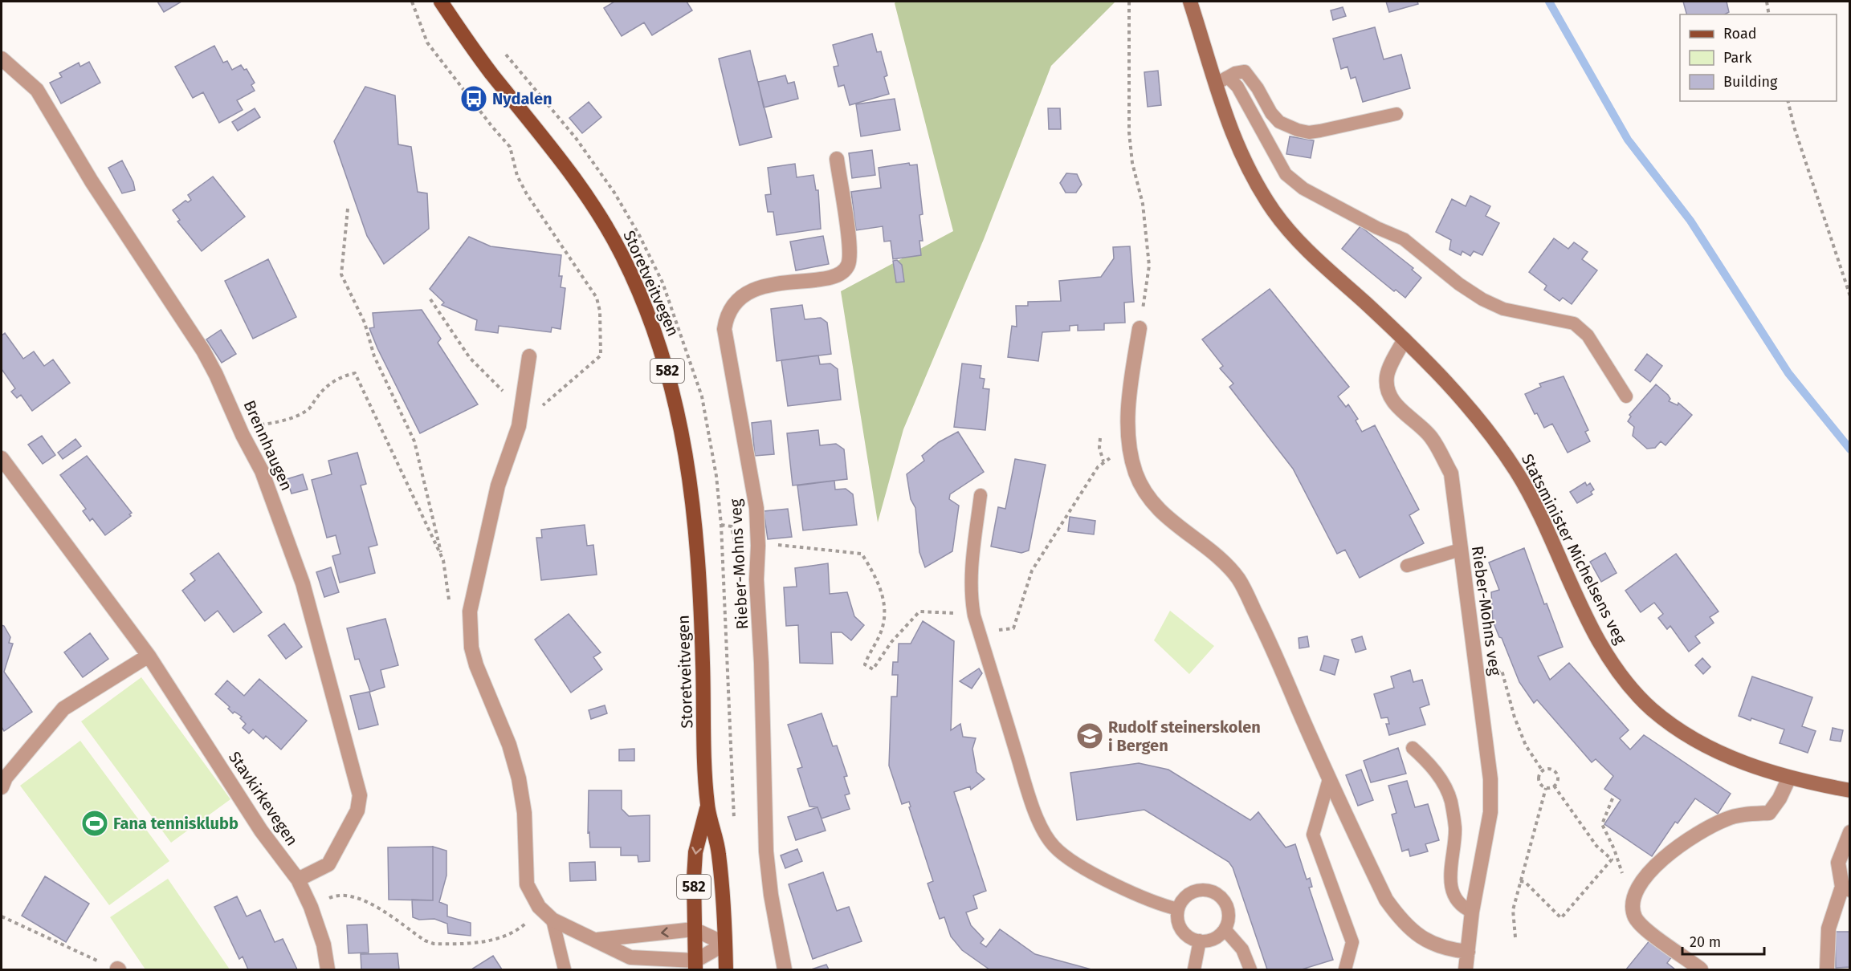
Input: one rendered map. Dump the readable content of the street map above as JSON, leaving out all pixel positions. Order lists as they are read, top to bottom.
{
  "streets": {
    "main road": ["Storetveitvegen", "582", "Statsminister Michelsens veg"],
    "street": ["Brennhaugen", "Rieber-Mohns veg", "Stavkirkevegen"]
  },
  "crossings": [
    ["Brennhaugen", "Stavkirkevegen"],
    ["Statsminister Michelsens veg", "Rieber-Mohns veg"]
  ],
  "places": {
    "bus stop": ["Nydalen"],
    "school or university": ["Rudolf steinerskolen i Bergen"],
    "sports": ["Fana tennisklubb"]
  },
  "legend": ["Road", "Park", "Building"],
  "scale_bar": "20 m"
}
